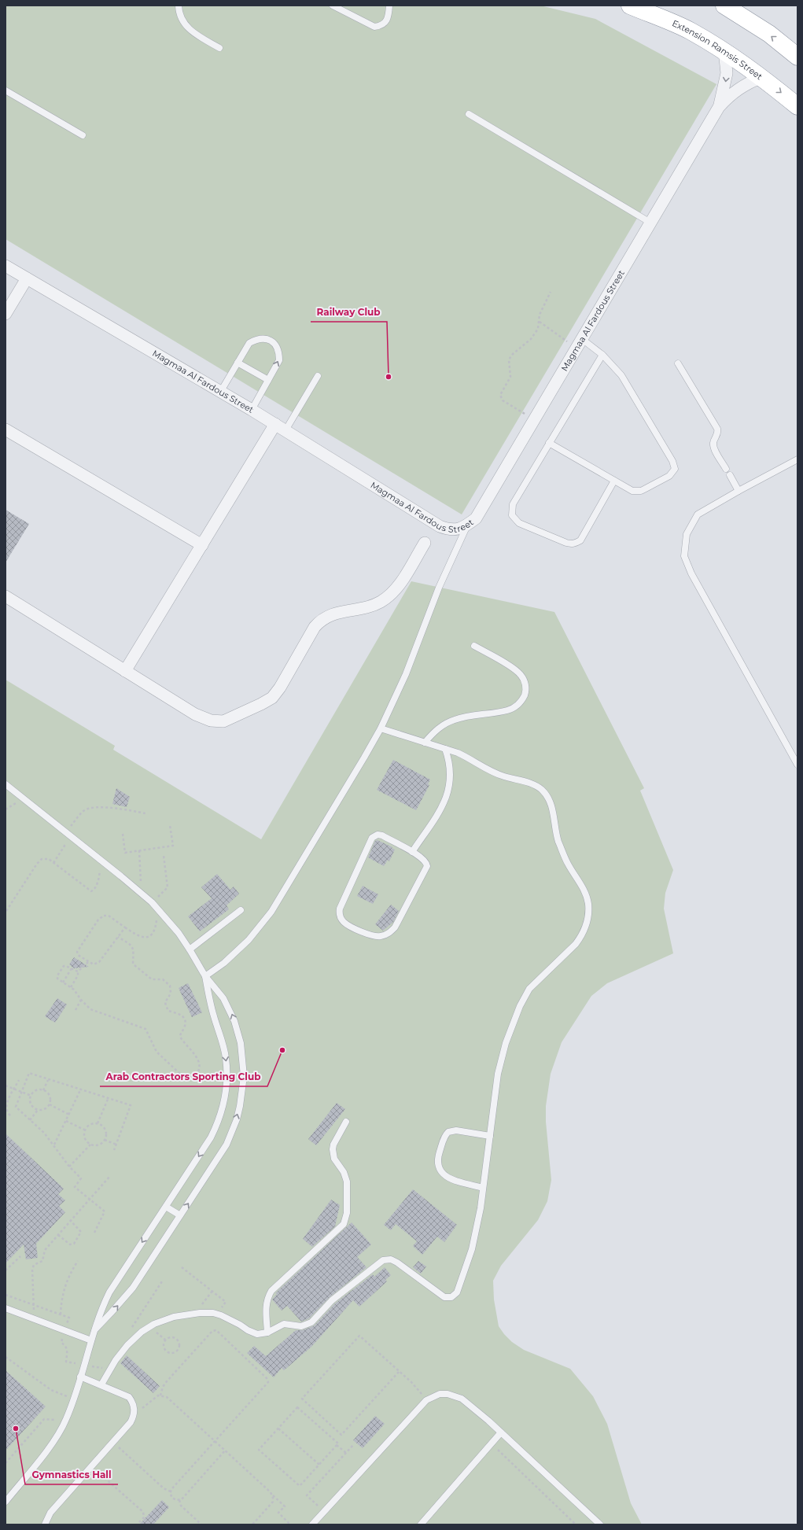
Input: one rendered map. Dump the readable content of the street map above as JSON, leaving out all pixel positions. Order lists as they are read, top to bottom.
{
  "streets": {
    "highway": ["Extension Ramsis Street"],
    "street": ["Magmaa Al Fardous Street"]
  },
  "crossings": [
    ["Extension Ramsis Street", "Magmaa Al Fardous Street"]
  ],
  "places": ["Railway Club", "Arab Contractors Sporting Club", "Gymnastics Hall"]
}
